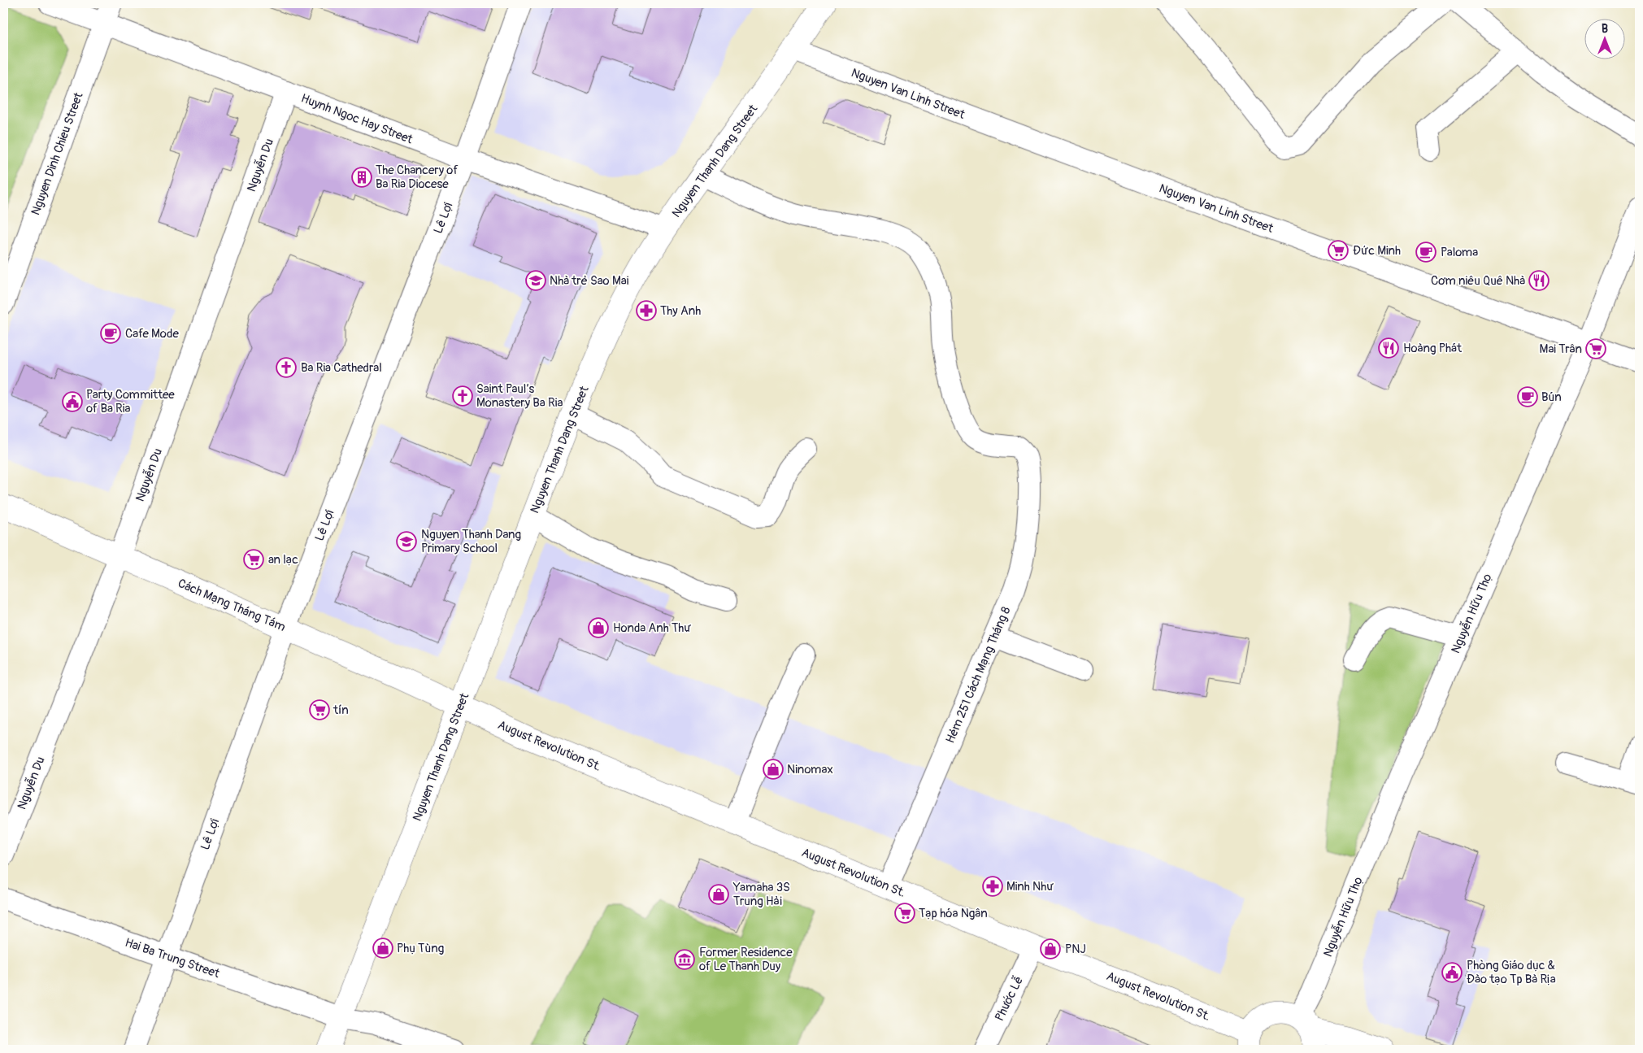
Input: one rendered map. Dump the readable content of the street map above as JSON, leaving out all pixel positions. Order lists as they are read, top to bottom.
{
  "streets": {
    "main road": ["Nguyen Thanh Dang Street", "Cách Mạng Tháng Tám", "August Revolution St."],
    "street": [
      "Nguyen Van Linh Street",
      "Huynh Ngoc Hay Street",
      "Nguyen Dinh Chieu Street",
      "Nguyễn Du",
      "Lê Lợi",
      "Nguyễn Hữu Thọ",
      "Hẻm 251 Cách Mạng Tháng 8",
      "Hai Ba Trung Street",
      "Phước Lễ"
    ]
  },
  "crossings": [
    ["Nguyen Van Linh Street", "Nguyen Thanh Dang Street"],
    ["Nguyen Van Linh Street", "Nguyễn Hữu Thọ"],
    ["Huynh Ngoc Hay Street", "Nguyen Dinh Chieu Street"],
    ["Huynh Ngoc Hay Street", "Nguyen Thanh Dang Street"],
    ["Huynh Ngoc Hay Street", "Nguyễn Du"],
    ["Huynh Ngoc Hay Street", "Lê Lợi"],
    ["Nguyen Thanh Dang Street", "Cách Mạng Tháng Tám"],
    ["Nguyen Thanh Dang Street", "Hẻm 251 Cách Mạng Tháng 8"],
    ["Nguyen Thanh Dang Street", "August Revolution St."],
    ["Nguyen Thanh Dang Street", "Hai Ba Trung Street"],
    ["Nguyễn Du", "Cách Mạng Tháng Tám"],
    ["Lê Lợi", "Cách Mạng Tháng Tám"],
    ["Lê Lợi", "Hai Ba Trung Street"],
    ["Cách Mạng Tháng Tám", "August Revolution St."],
    ["Hẻm 251 Cách Mạng Tháng 8", "August Revolution St."],
    ["August Revolution St.", "Phước Lễ"]
  ],
  "places": {
    "building": ["The Chancery of Ba Ria Diocese"],
    "supermarket": [
      "Đức Minh",
      "Mai Trân",
      "an lạc",
      "tín",
      "Tạp hóa Ngân"
    ],
    "cafe": ["Paloma", "Cafe Mode", "Bún"],
    "school or university": ["Nhà trẻ Sao Mai", "Nguyen Thanh Dang Primary School"],
    "restaurant": ["Cơm niêu Quê Nhà", "Hoàng Phát"],
    "pharmacy": ["Thy Anh", "Minh Như"],
    "church": ["Ba Ria Cathedral", "Saint Paul’s Monastery Ba Ria"],
    "public building": ["Party Committee of Ba Ria", "Phòng Giáo dục & Đào tạo Tp Bà Rịa"],
    "shop": [
      "Honda Anh Thư",
      "Ninomax",
      "Yamaha 3S Trung Hải",
      "Phụ Tùng",
      "PNJ"
    ],
    "museum": ["Former Residence of Le Thanh Duy"]
  },
  "north": "top"
}
